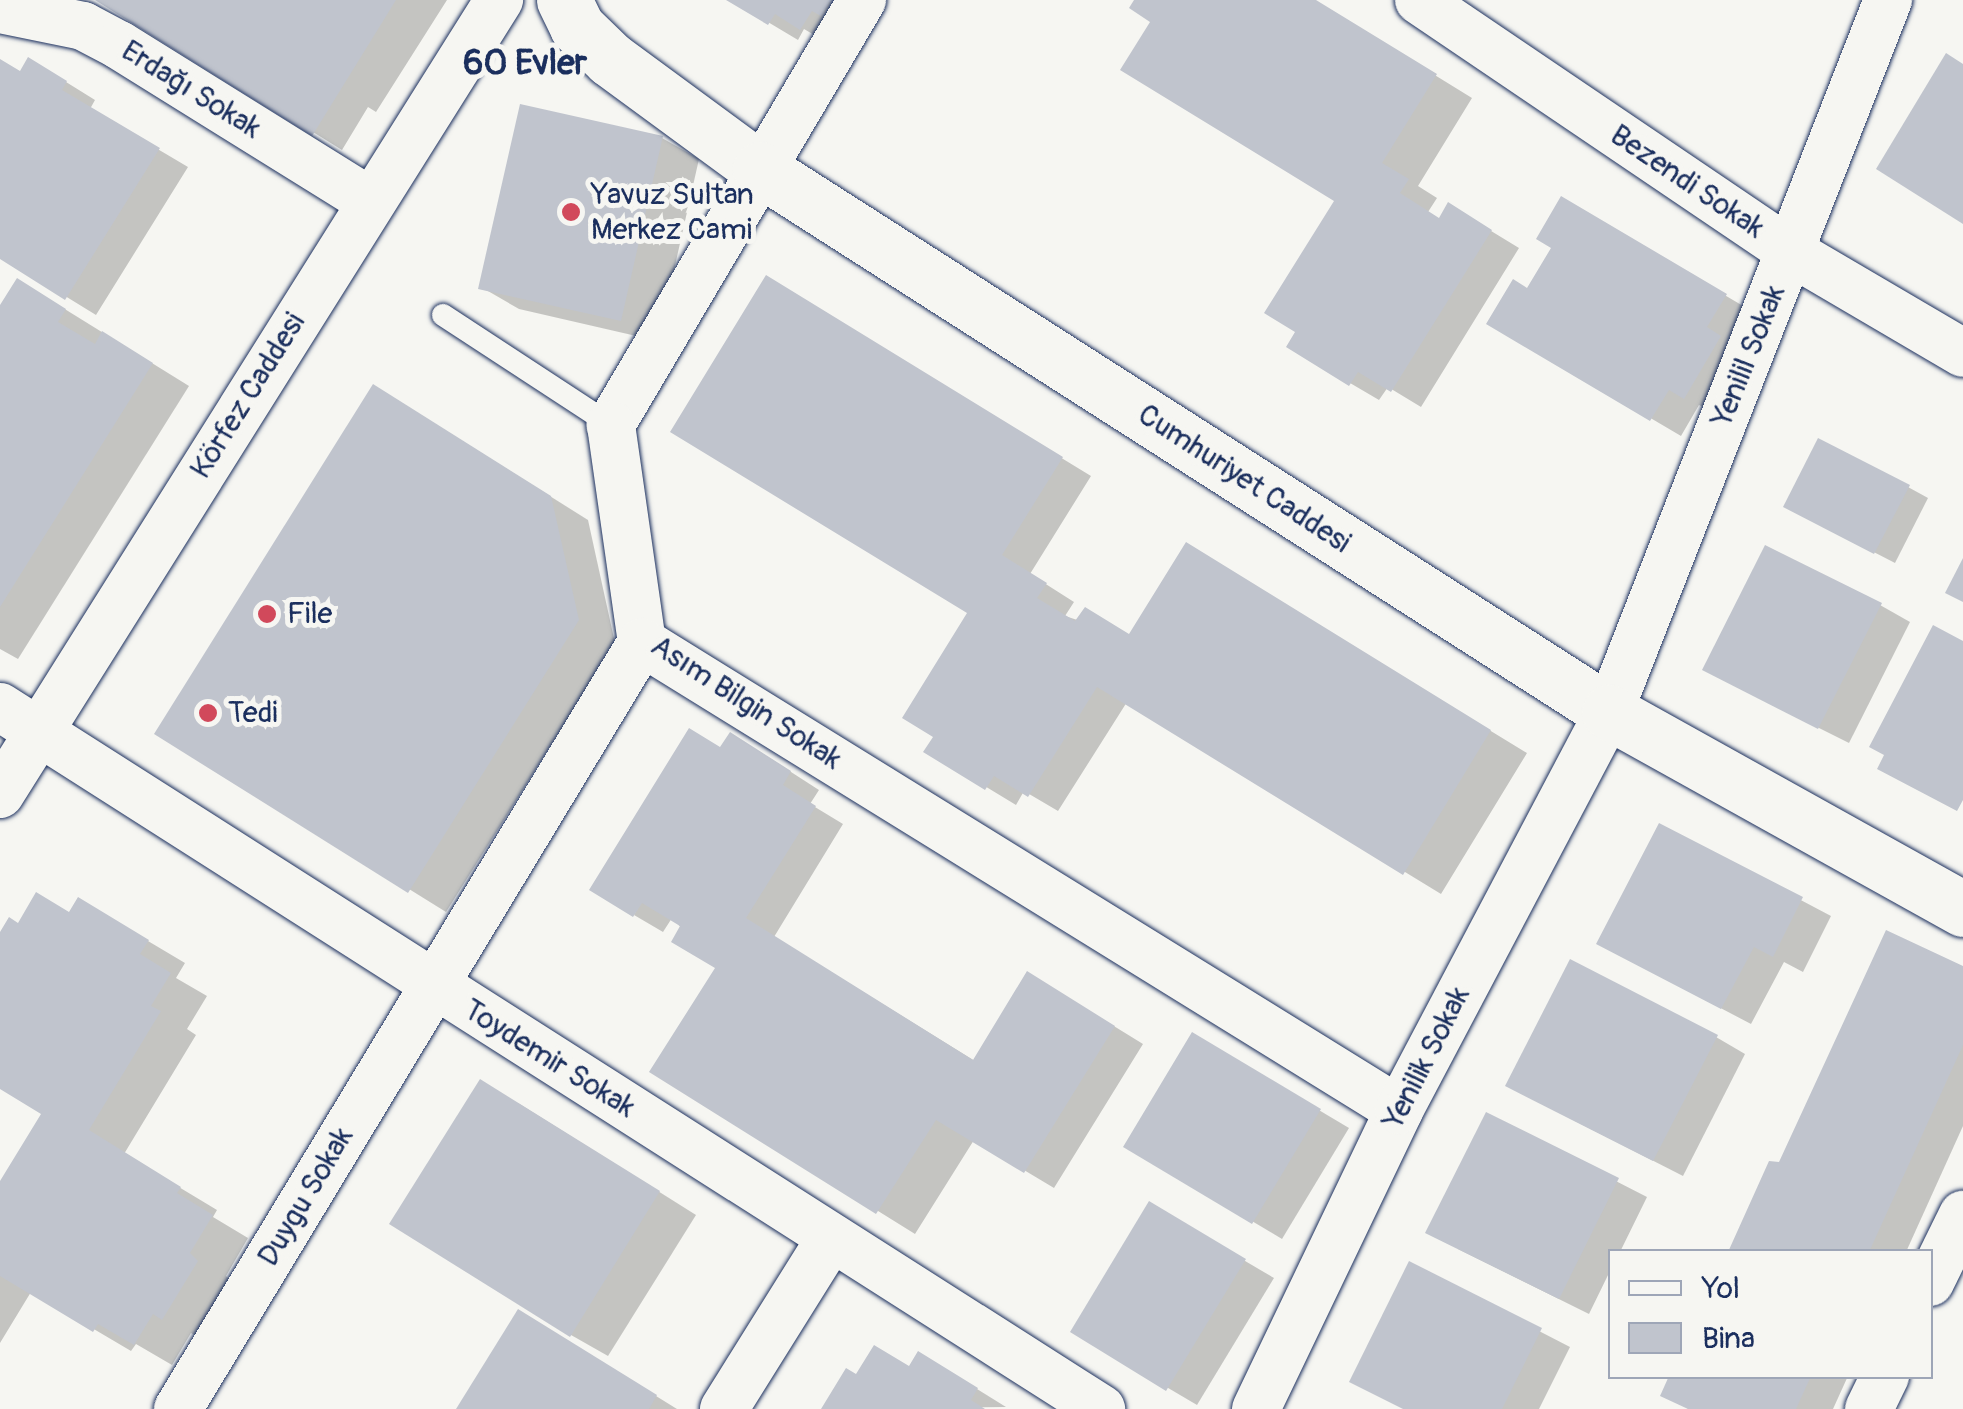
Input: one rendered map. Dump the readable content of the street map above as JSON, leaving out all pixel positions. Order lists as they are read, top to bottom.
{
  "streets": {
    "street": [
      "Erdağı Sokak",
      "Bezendi Sokak",
      "Yenilil Sokak",
      "Körfez Caddesi",
      "Cumhuriyet Caddesi",
      "Asım Bilgin Sokak",
      "Yenilik Sokak",
      "Toydemir Sokak",
      "Duygu Sokak"
    ]
  },
  "crossings": [
    ["Erdağı Sokak", "Körfez Caddesi"],
    ["Bezendi Sokak", "Yenilil Sokak"],
    ["Yenilil Sokak", "Cumhuriyet Caddesi"],
    ["Yenilil Sokak", "Yenilik Sokak"],
    ["Körfez Caddesi", "Toydemir Sokak"],
    ["Cumhuriyet Caddesi", "Yenilik Sokak"],
    ["Asım Bilgin Sokak", "Yenilik Sokak"],
    ["Asım Bilgin Sokak", "Duygu Sokak"],
    ["Toydemir Sokak", "Duygu Sokak"]
  ],
  "districts": ["60 Evler"],
  "places": ["Yavuz Sultan Merkez Cami", "File", "Tedi"],
  "legend": ["Yol", "Bina"]
}
